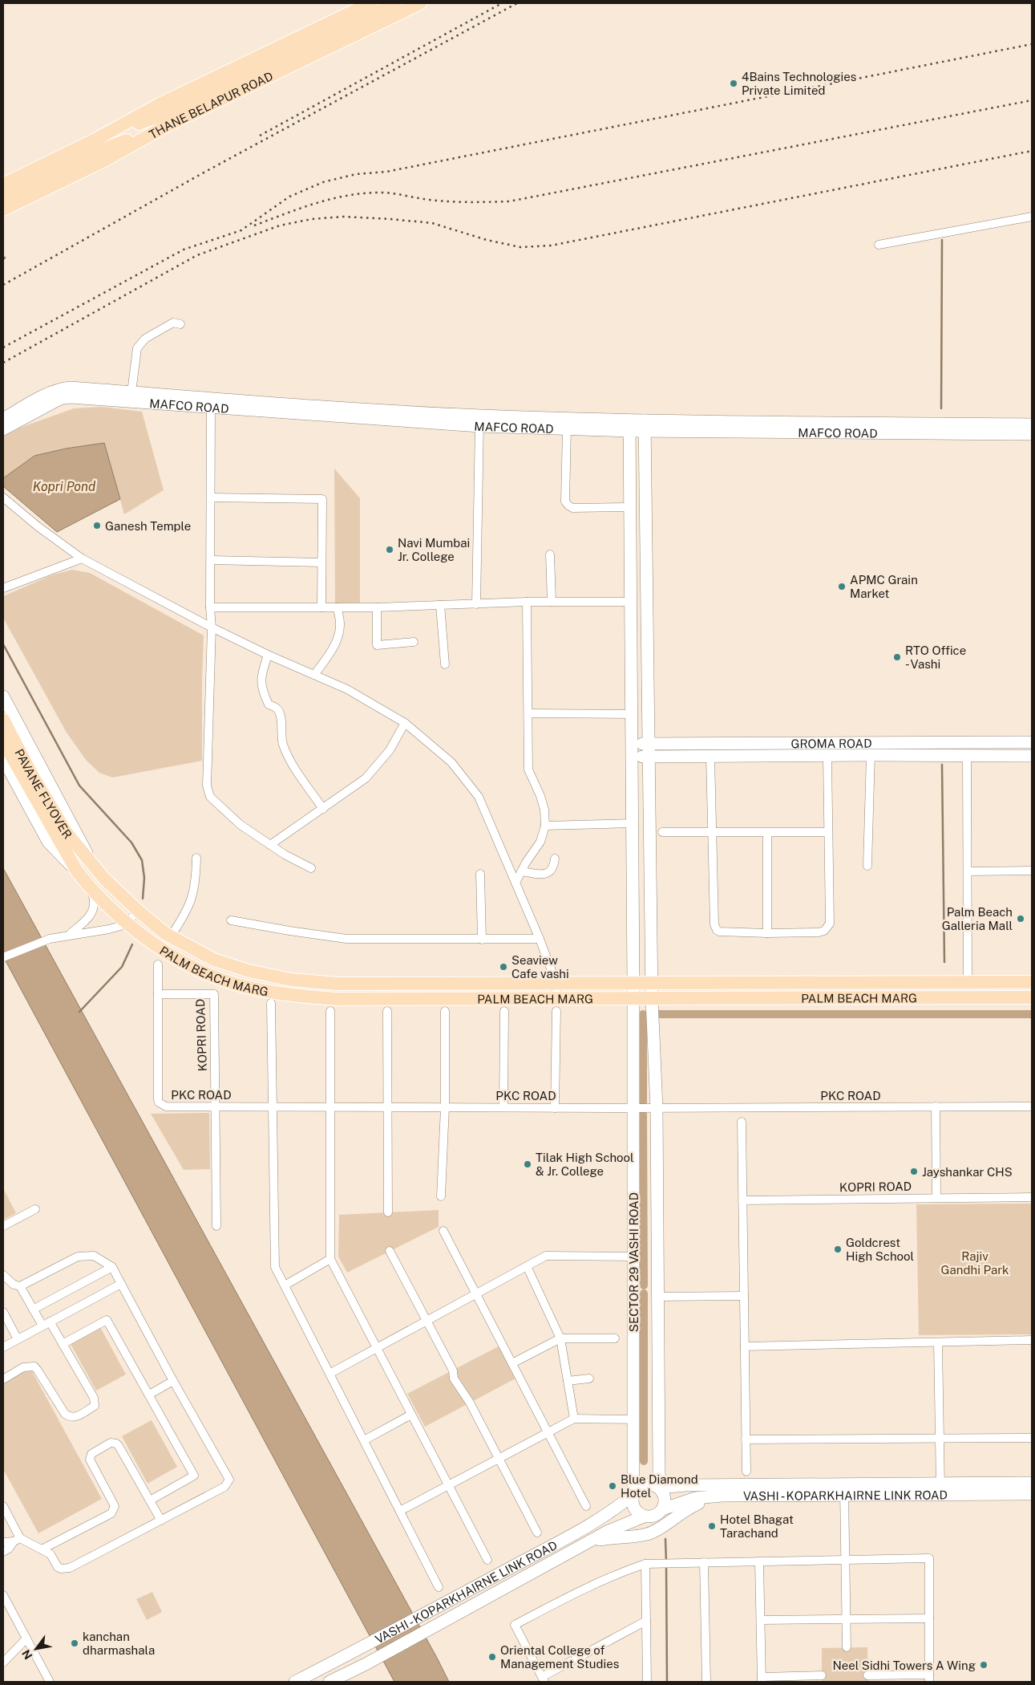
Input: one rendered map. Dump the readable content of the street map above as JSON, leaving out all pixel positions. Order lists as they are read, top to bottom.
{
  "streets": {
    "main road": [
      "THANE BELAPUR ROAD",
      "MAFCO ROAD",
      "GROMA ROAD",
      "PAVANE FLYOVER",
      "PALM BEACH MARG",
      "SECTOR 29 VASHI ROAD",
      "VASHI - KOPARKHAIRNE LINK ROAD"
    ],
    "street": ["KOPRI ROAD", "PKC ROAD"]
  },
  "crossings": [
    ["MAFCO ROAD", "SECTOR 29 VASHI ROAD"],
    ["GROMA ROAD", "SECTOR 29 VASHI ROAD"],
    ["PAVANE FLYOVER", "PALM BEACH MARG"],
    ["PALM BEACH MARG", "SECTOR 29 VASHI ROAD"],
    ["KOPRI ROAD", "PKC ROAD"],
    ["PKC ROAD", "SECTOR 29 VASHI ROAD"],
    ["SECTOR 29 VASHI ROAD", "VASHI - KOPARKHAIRNE LINK ROAD"]
  ],
  "water": ["Kopri Pond"],
  "parks": ["Rajiv Gandhi Park"],
  "places": [
    "4Bains Technologies Private Limited",
    "Ganesh Temple",
    "Navi Mumbai Jr. College",
    "APMC Grain Market",
    "RTO Office - Vashi",
    "Palm Beach Galleria Mall",
    "Seaview Cafe vashi",
    "Tilak High School & Jr. College",
    "Jayshankar CHS",
    "Goldcrest High School",
    "Blue Diamond Hotel",
    "Hotel Bhagat Tarachand",
    "kanchan dharmashala",
    "Oriental College of Management Studies",
    "Neel Sidhi Towers A Wing"
  ],
  "north": "bottom left"
}
